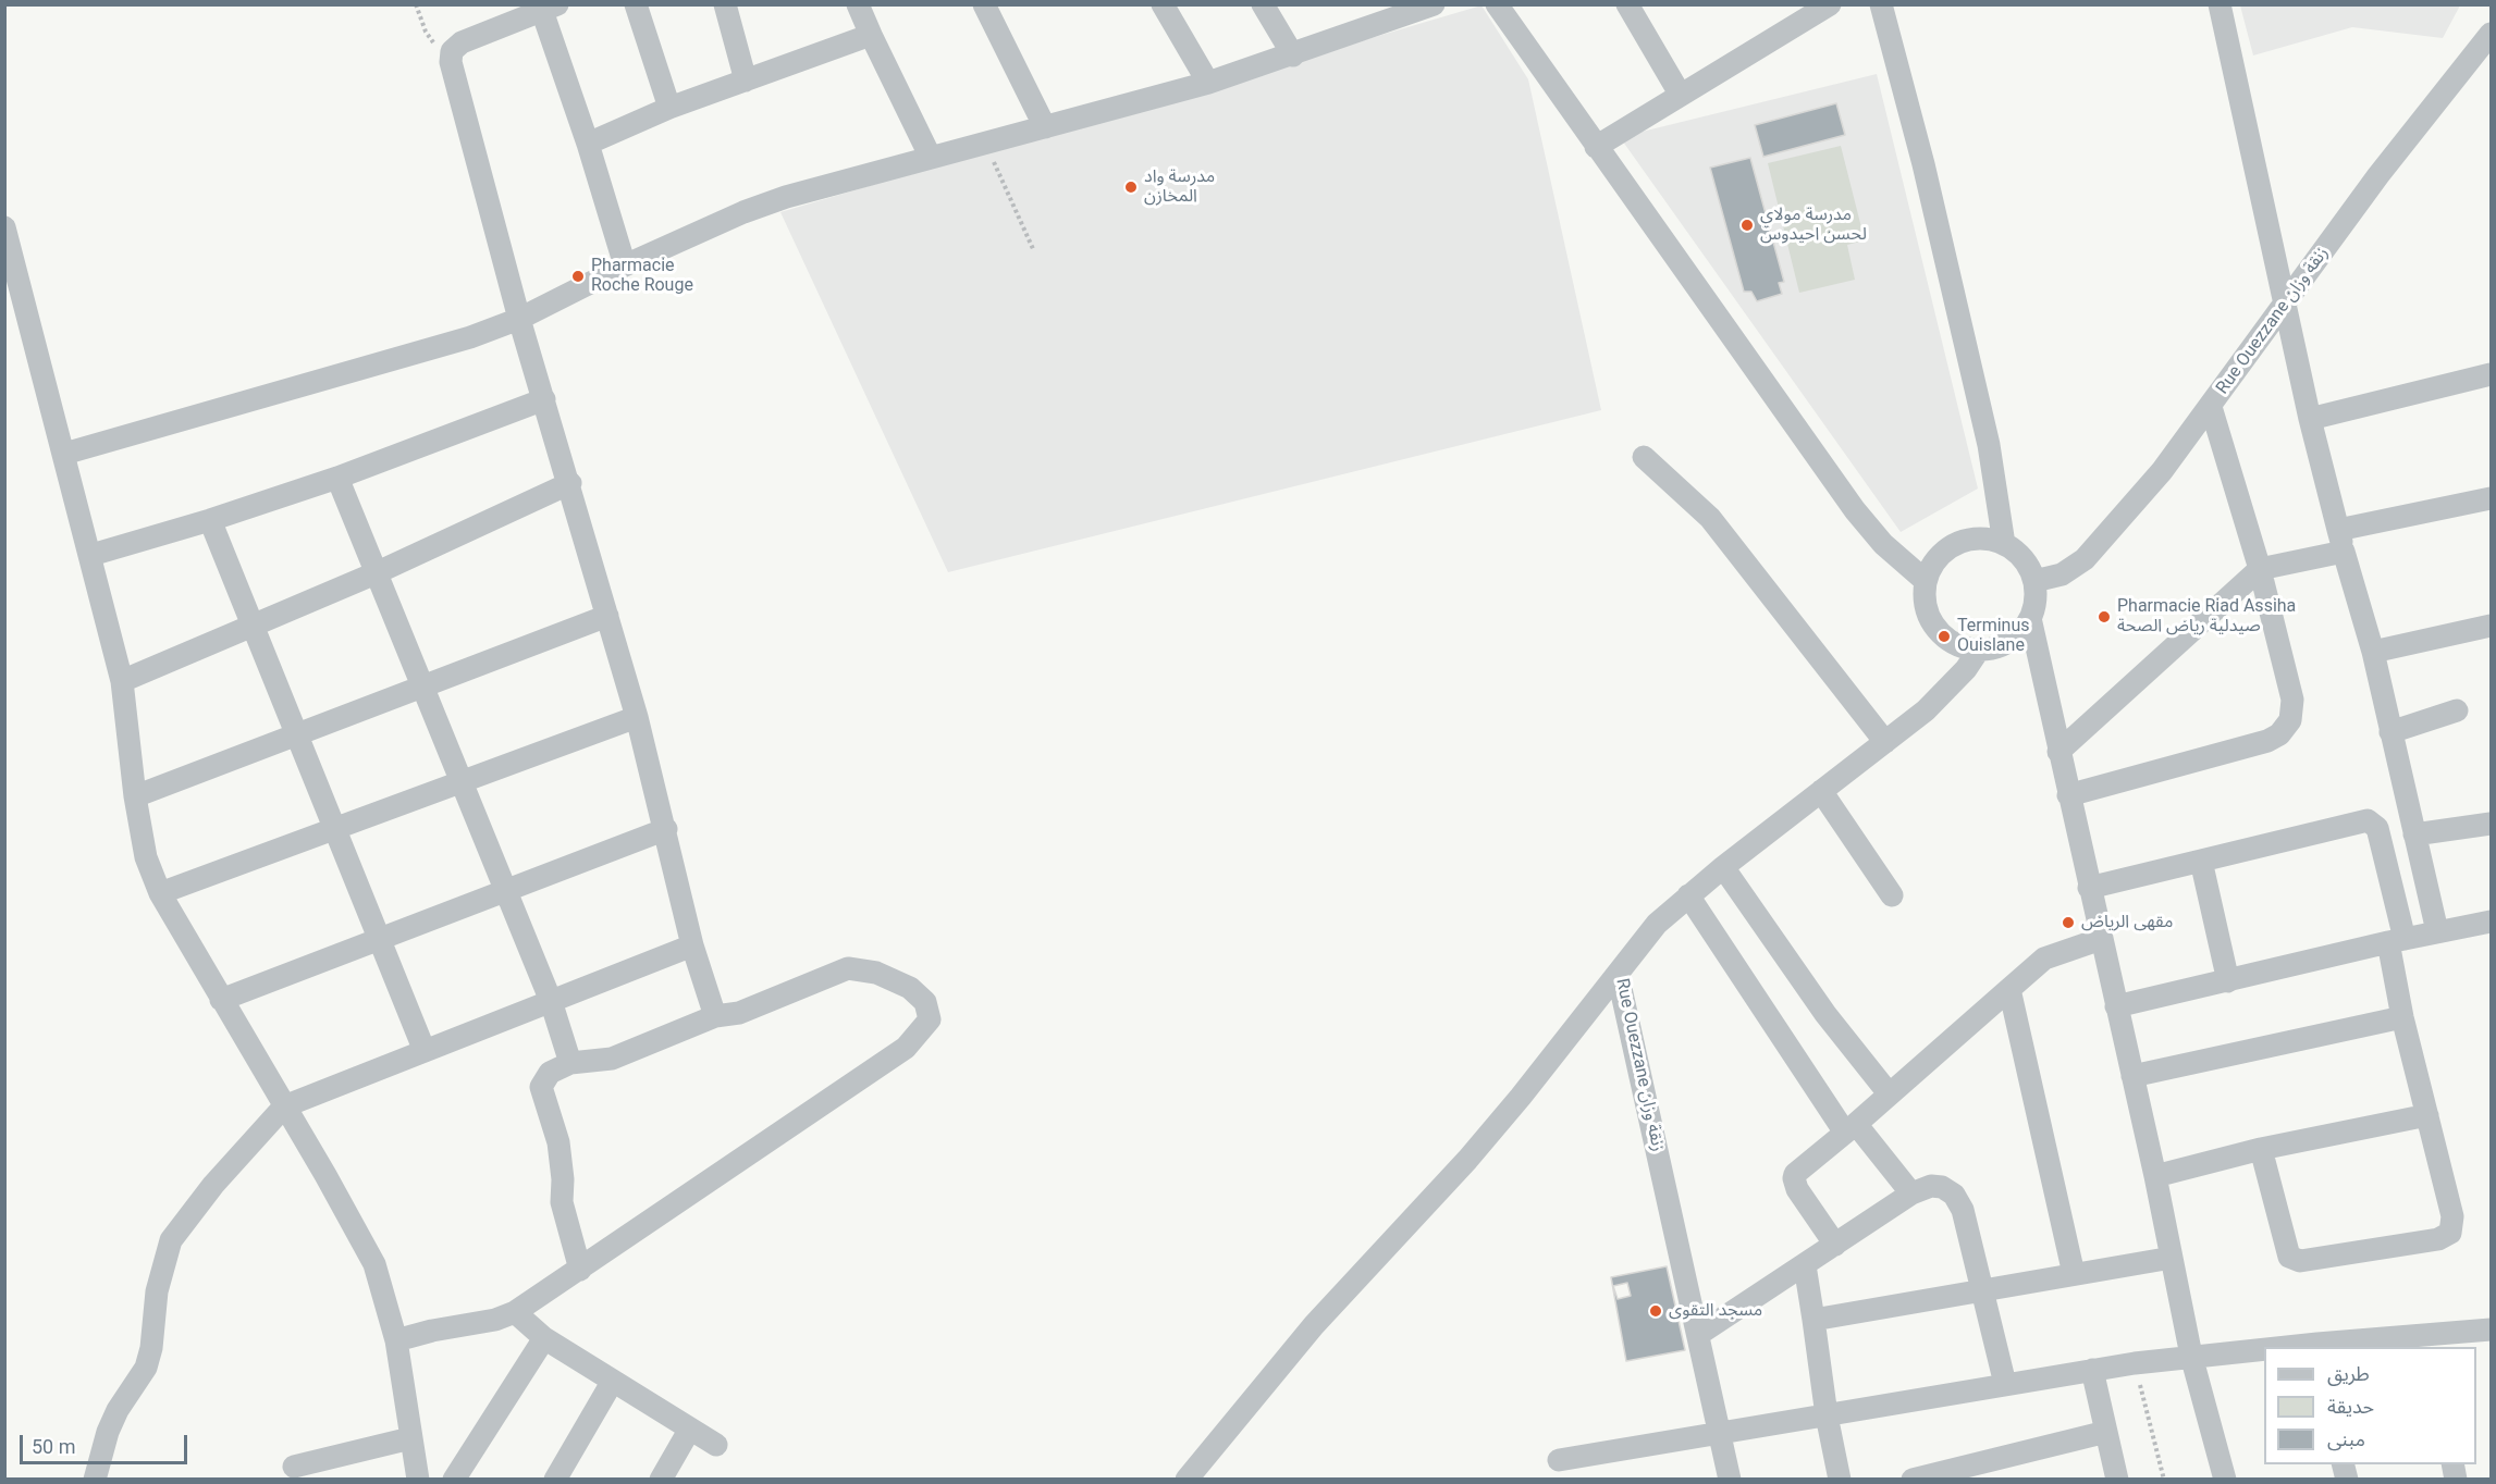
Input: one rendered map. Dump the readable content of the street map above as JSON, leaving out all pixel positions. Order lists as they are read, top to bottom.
{
  "streets": {
    "street": ["Rue Ouezzane زنقة وزان"]
  },
  "places": [
    "مدرسة واد المخازن",
    "مدرسة مولاي لحسن احيدوس",
    "Pharmacie Roche Rouge",
    "Pharmacie Riad Assiha صيدلية رياض الصحة",
    "Terminus Ouislane",
    "مقهى الرياض",
    "مسجد التقوى"
  ],
  "legend": ["طريق", "حديقة", "مبنى"],
  "scale_bar": "50 m"
}
